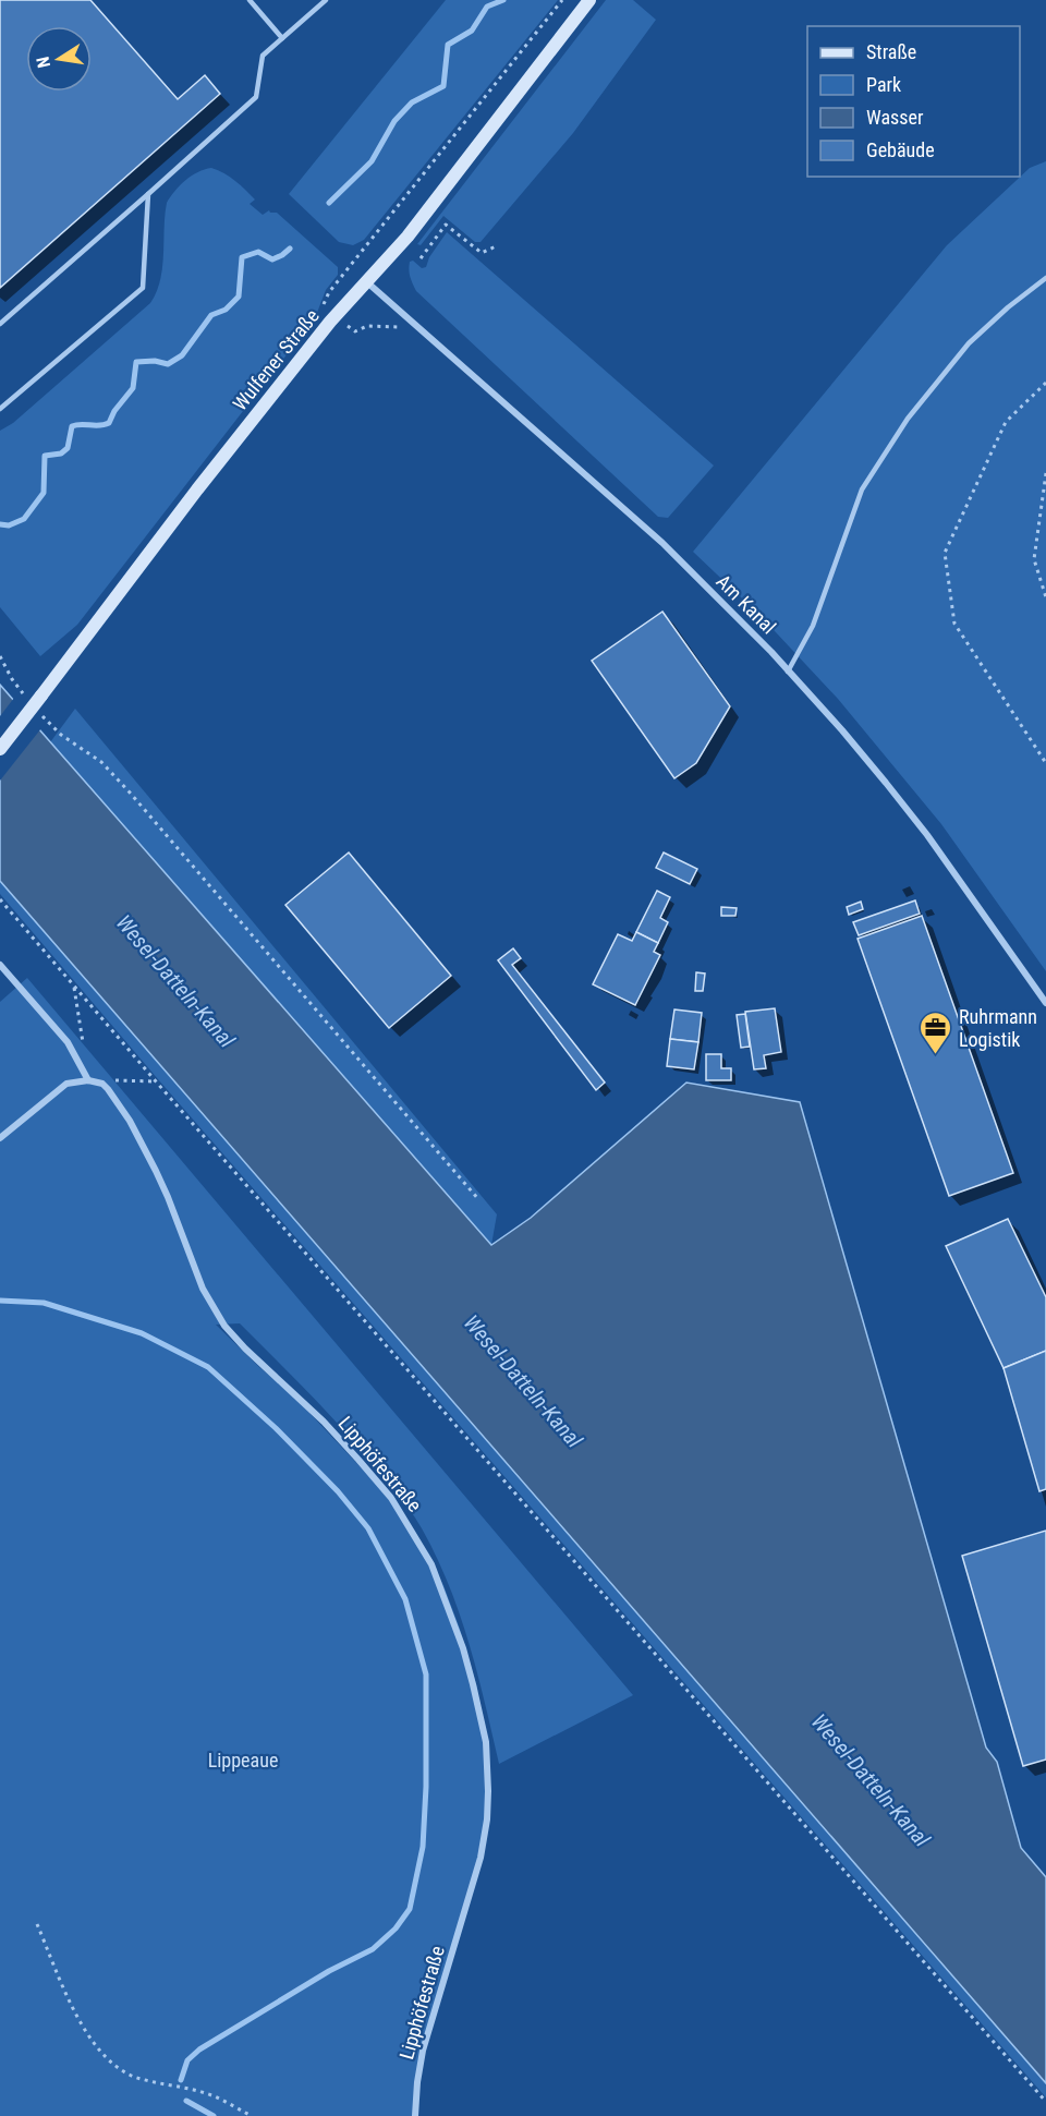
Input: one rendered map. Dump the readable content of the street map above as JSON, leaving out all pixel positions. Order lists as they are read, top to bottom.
{
  "streets": {
    "main road": ["Wulfener Straße"],
    "street": ["Am Kanal", "Lipphöfestraße"]
  },
  "crossings": [
    ["Wulfener Straße", "Am Kanal"]
  ],
  "water": ["Wesel-Datteln-Kanal"],
  "parks": ["Lippeaue"],
  "places": {
    "office": ["Ruhrmann Logistik"]
  },
  "legend": [
    "Straße",
    "Park",
    "Wasser",
    "Gebäude"
  ],
  "north": "left"
}
